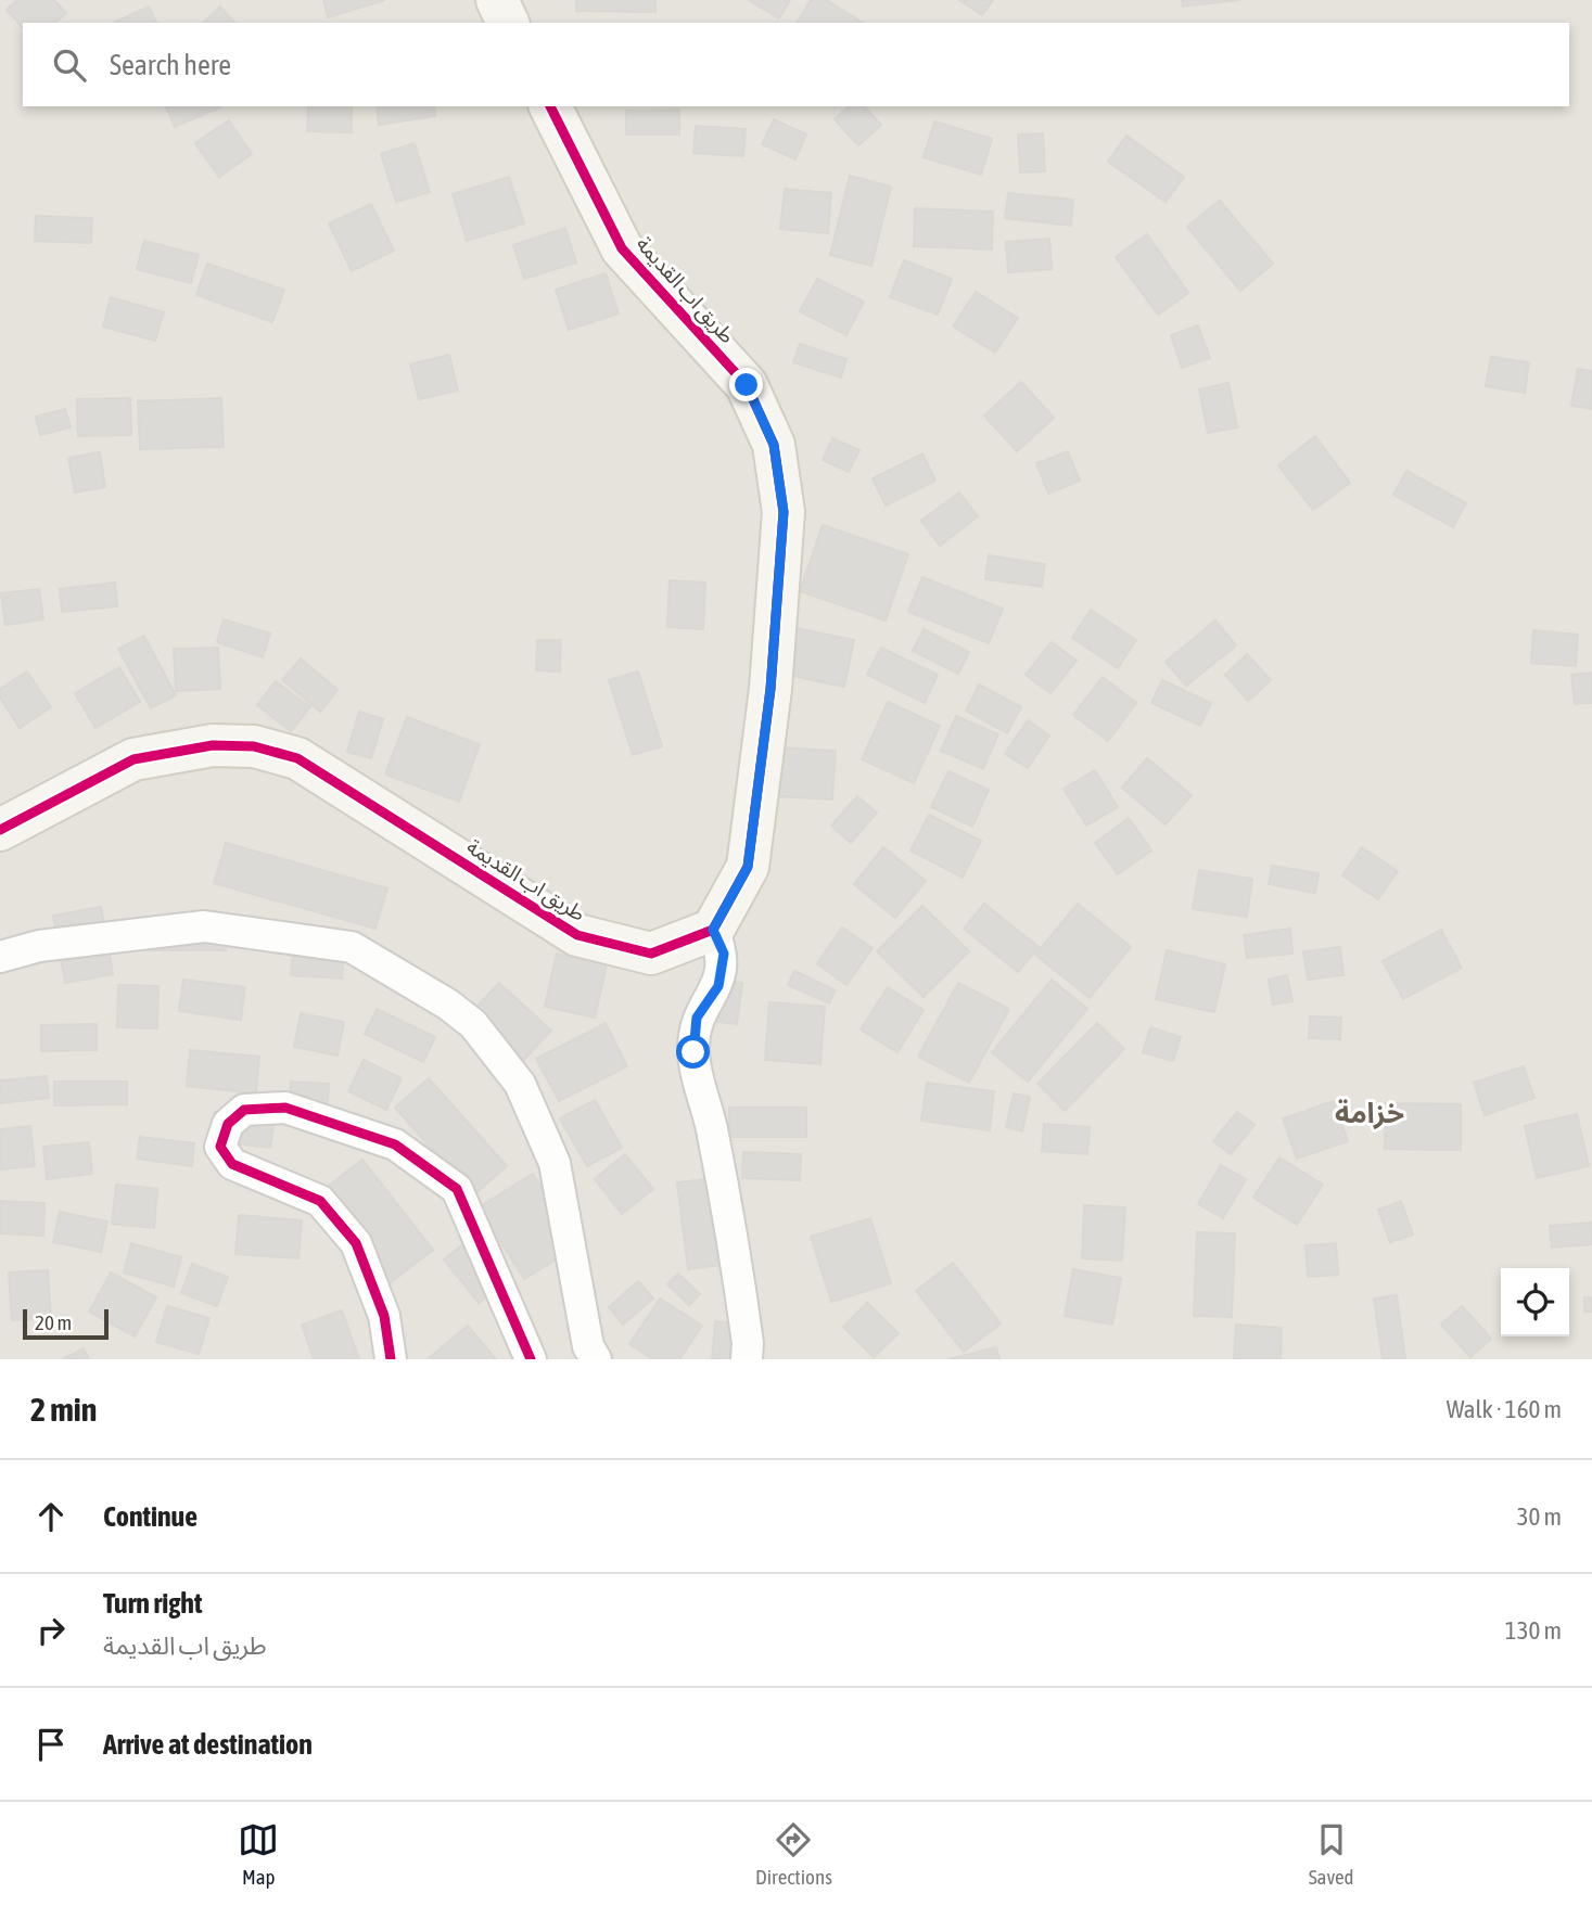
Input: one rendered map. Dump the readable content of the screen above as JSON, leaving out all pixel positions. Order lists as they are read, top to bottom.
{
  "streets": {
    "street": ["طريق اب القديمة"]
  },
  "districts": ["خزامة"],
  "scale_bar": "20 m",
  "page": {
    "search": "Search here",
    "scale": "20 m",
    "heading": ["2 min", "Walk · 160 m"],
    "list": [
      ["Continue", "30 m"],
      ["Turn right", "طريق اب القديمة", "130 m"],
      "Arrive at destination"
    ],
    "nav": ["Map", "Directions", "Saved"]
  }
}
